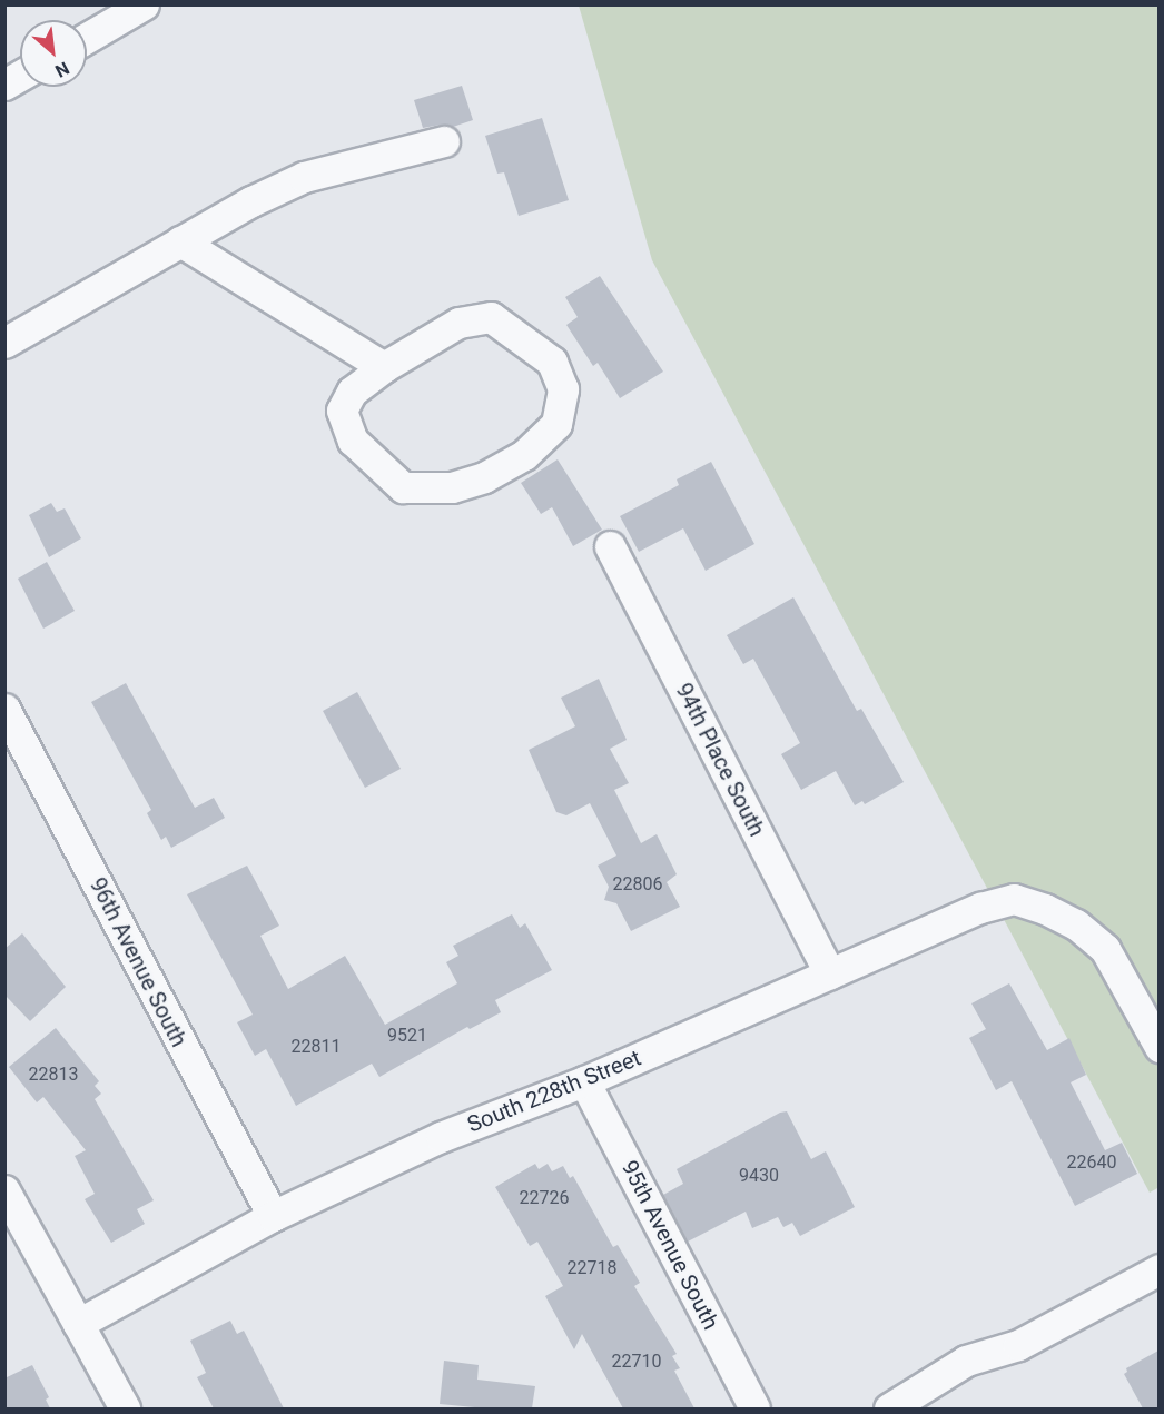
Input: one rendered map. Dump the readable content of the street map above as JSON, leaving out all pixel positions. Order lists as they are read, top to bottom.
{
  "streets": {
    "street": [
      "94th Place South",
      "96th Avenue South",
      "South 228th Street",
      "95th Avenue South"
    ]
  },
  "crossings": [
    ["94th Place South", "South 228th Street"],
    ["96th Avenue South", "South 228th Street"],
    ["South 228th Street", "95th Avenue South"]
  ],
  "house_numbers": [
    "22806",
    "9521",
    "22811",
    "22813",
    "22640",
    "9430",
    "22726",
    "22718",
    "22710"
  ],
  "north": "bottom right"
}
